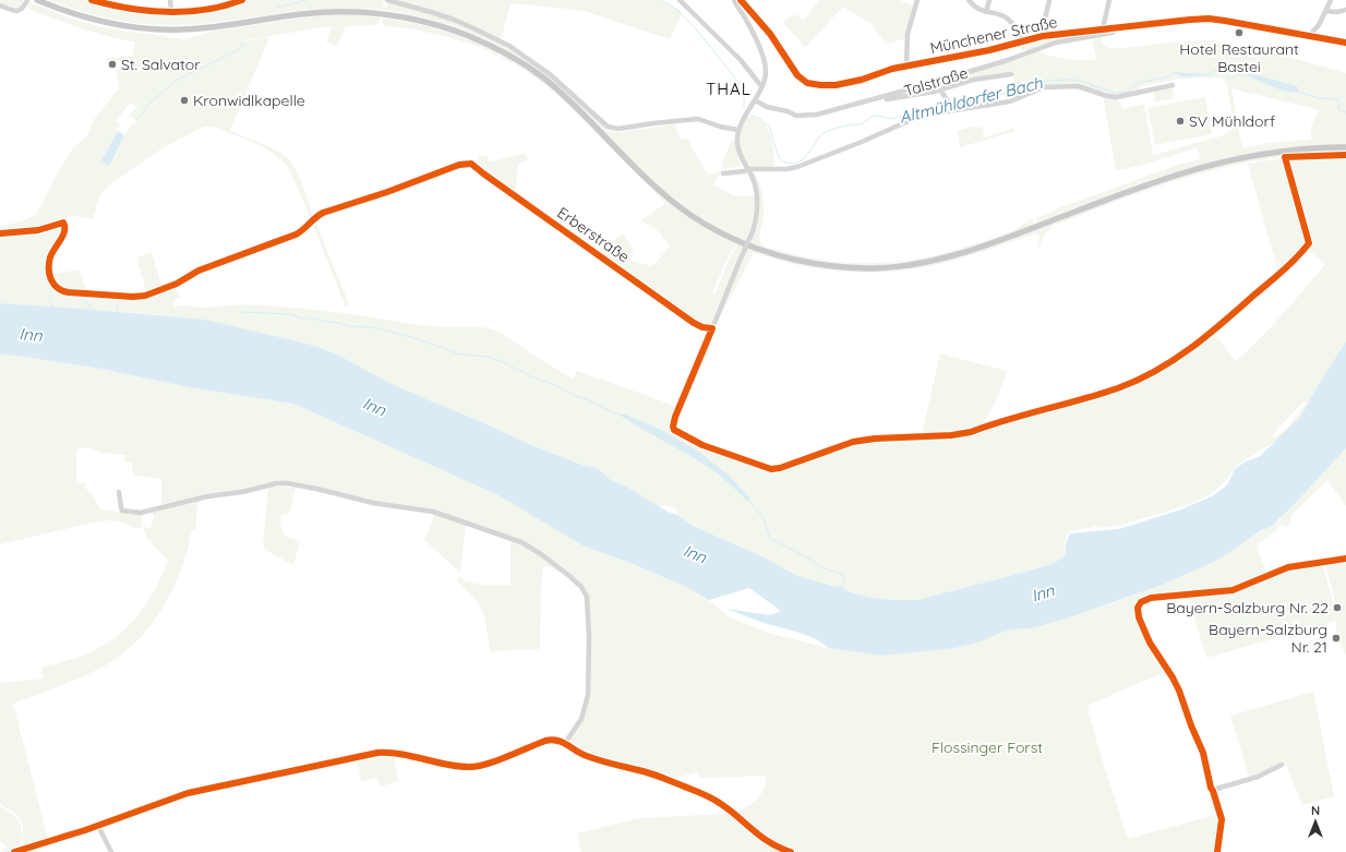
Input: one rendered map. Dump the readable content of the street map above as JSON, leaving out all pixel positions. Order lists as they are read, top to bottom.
{
  "streets": {
    "street": ["Münchener Straße", "Talstraße", "Erberstraße"]
  },
  "crossings": [
    ["Münchener Straße", "Talstraße"]
  ],
  "districts": ["THAL"],
  "water": ["Altmühldorfer Bach", "Inn"],
  "parks": ["Flossinger Forst"],
  "places": [
    "Hotel Restaurant Bastei",
    "St. Salvator",
    "Kronwidlkapelle",
    "SV Mühldorf",
    "Bayern-Salzburg Nr. 22",
    "Bayern-Salzburg Nr. 21"
  ],
  "north": "top"
}
